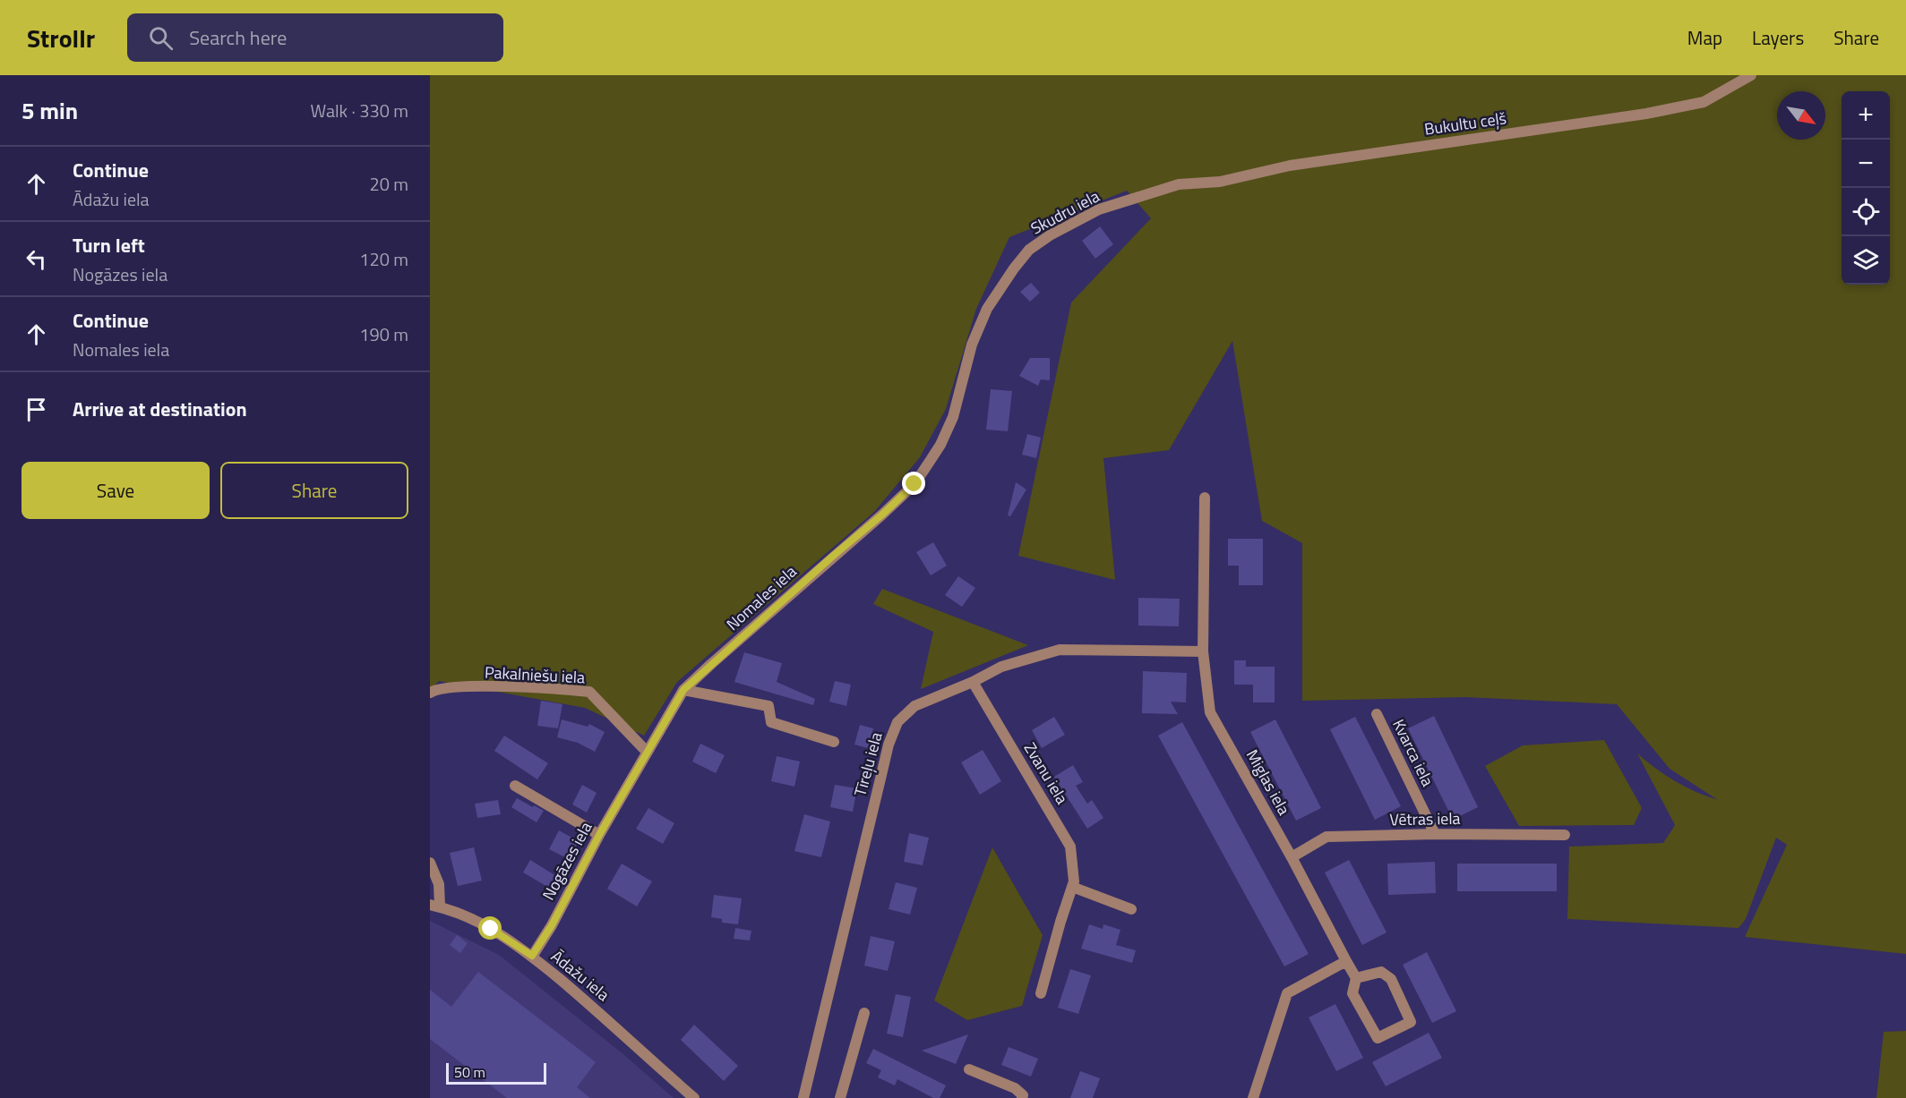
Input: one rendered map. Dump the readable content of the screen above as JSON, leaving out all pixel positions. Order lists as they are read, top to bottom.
{
  "streets": {
    "street": [
      "Bukultu ceļš",
      "Skudru iela",
      "Nomales iela",
      "Pakalniešu iela",
      "Kvarca iela",
      "Tīreļu iela",
      "Zvanu iela",
      "Miglas iela",
      "Vētras iela",
      "Nogāzes iela",
      "Ādažu iela"
    ]
  },
  "crossings": [
    ["Bukultu ceļš", "Skudru iela"],
    ["Skudru iela", "Nomales iela"],
    ["Nomales iela", "Pakalniešu iela"],
    ["Nomales iela", "Nogāzes iela"],
    ["Pakalniešu iela", "Nogāzes iela"],
    ["Kvarca iela", "Vētras iela"],
    ["Tīreļu iela", "Zvanu iela"],
    ["Tīreļu iela", "Miglas iela"],
    ["Miglas iela", "Vētras iela"],
    ["Nogāzes iela", "Ādažu iela"]
  ],
  "scale_bar": "50 m",
  "north": "bottom right",
  "page": {
    "header": "Strollr",
    "search": "Search here",
    "nav": ["Map", "Layers", "Share"],
    "heading": ["5 min", "Walk · 330 m"],
    "map_buttons": ["+", "−"],
    "list": [
      ["Continue", "Ādažu iela", "20 m"],
      ["Turn left", "Nogāzes iela", "120 m"],
      ["Continue", "Nomales iela", "190 m"],
      "Arrive at destination"
    ],
    "buttons": ["Save", "Share"],
    "scale": "50 m"
  }
}
